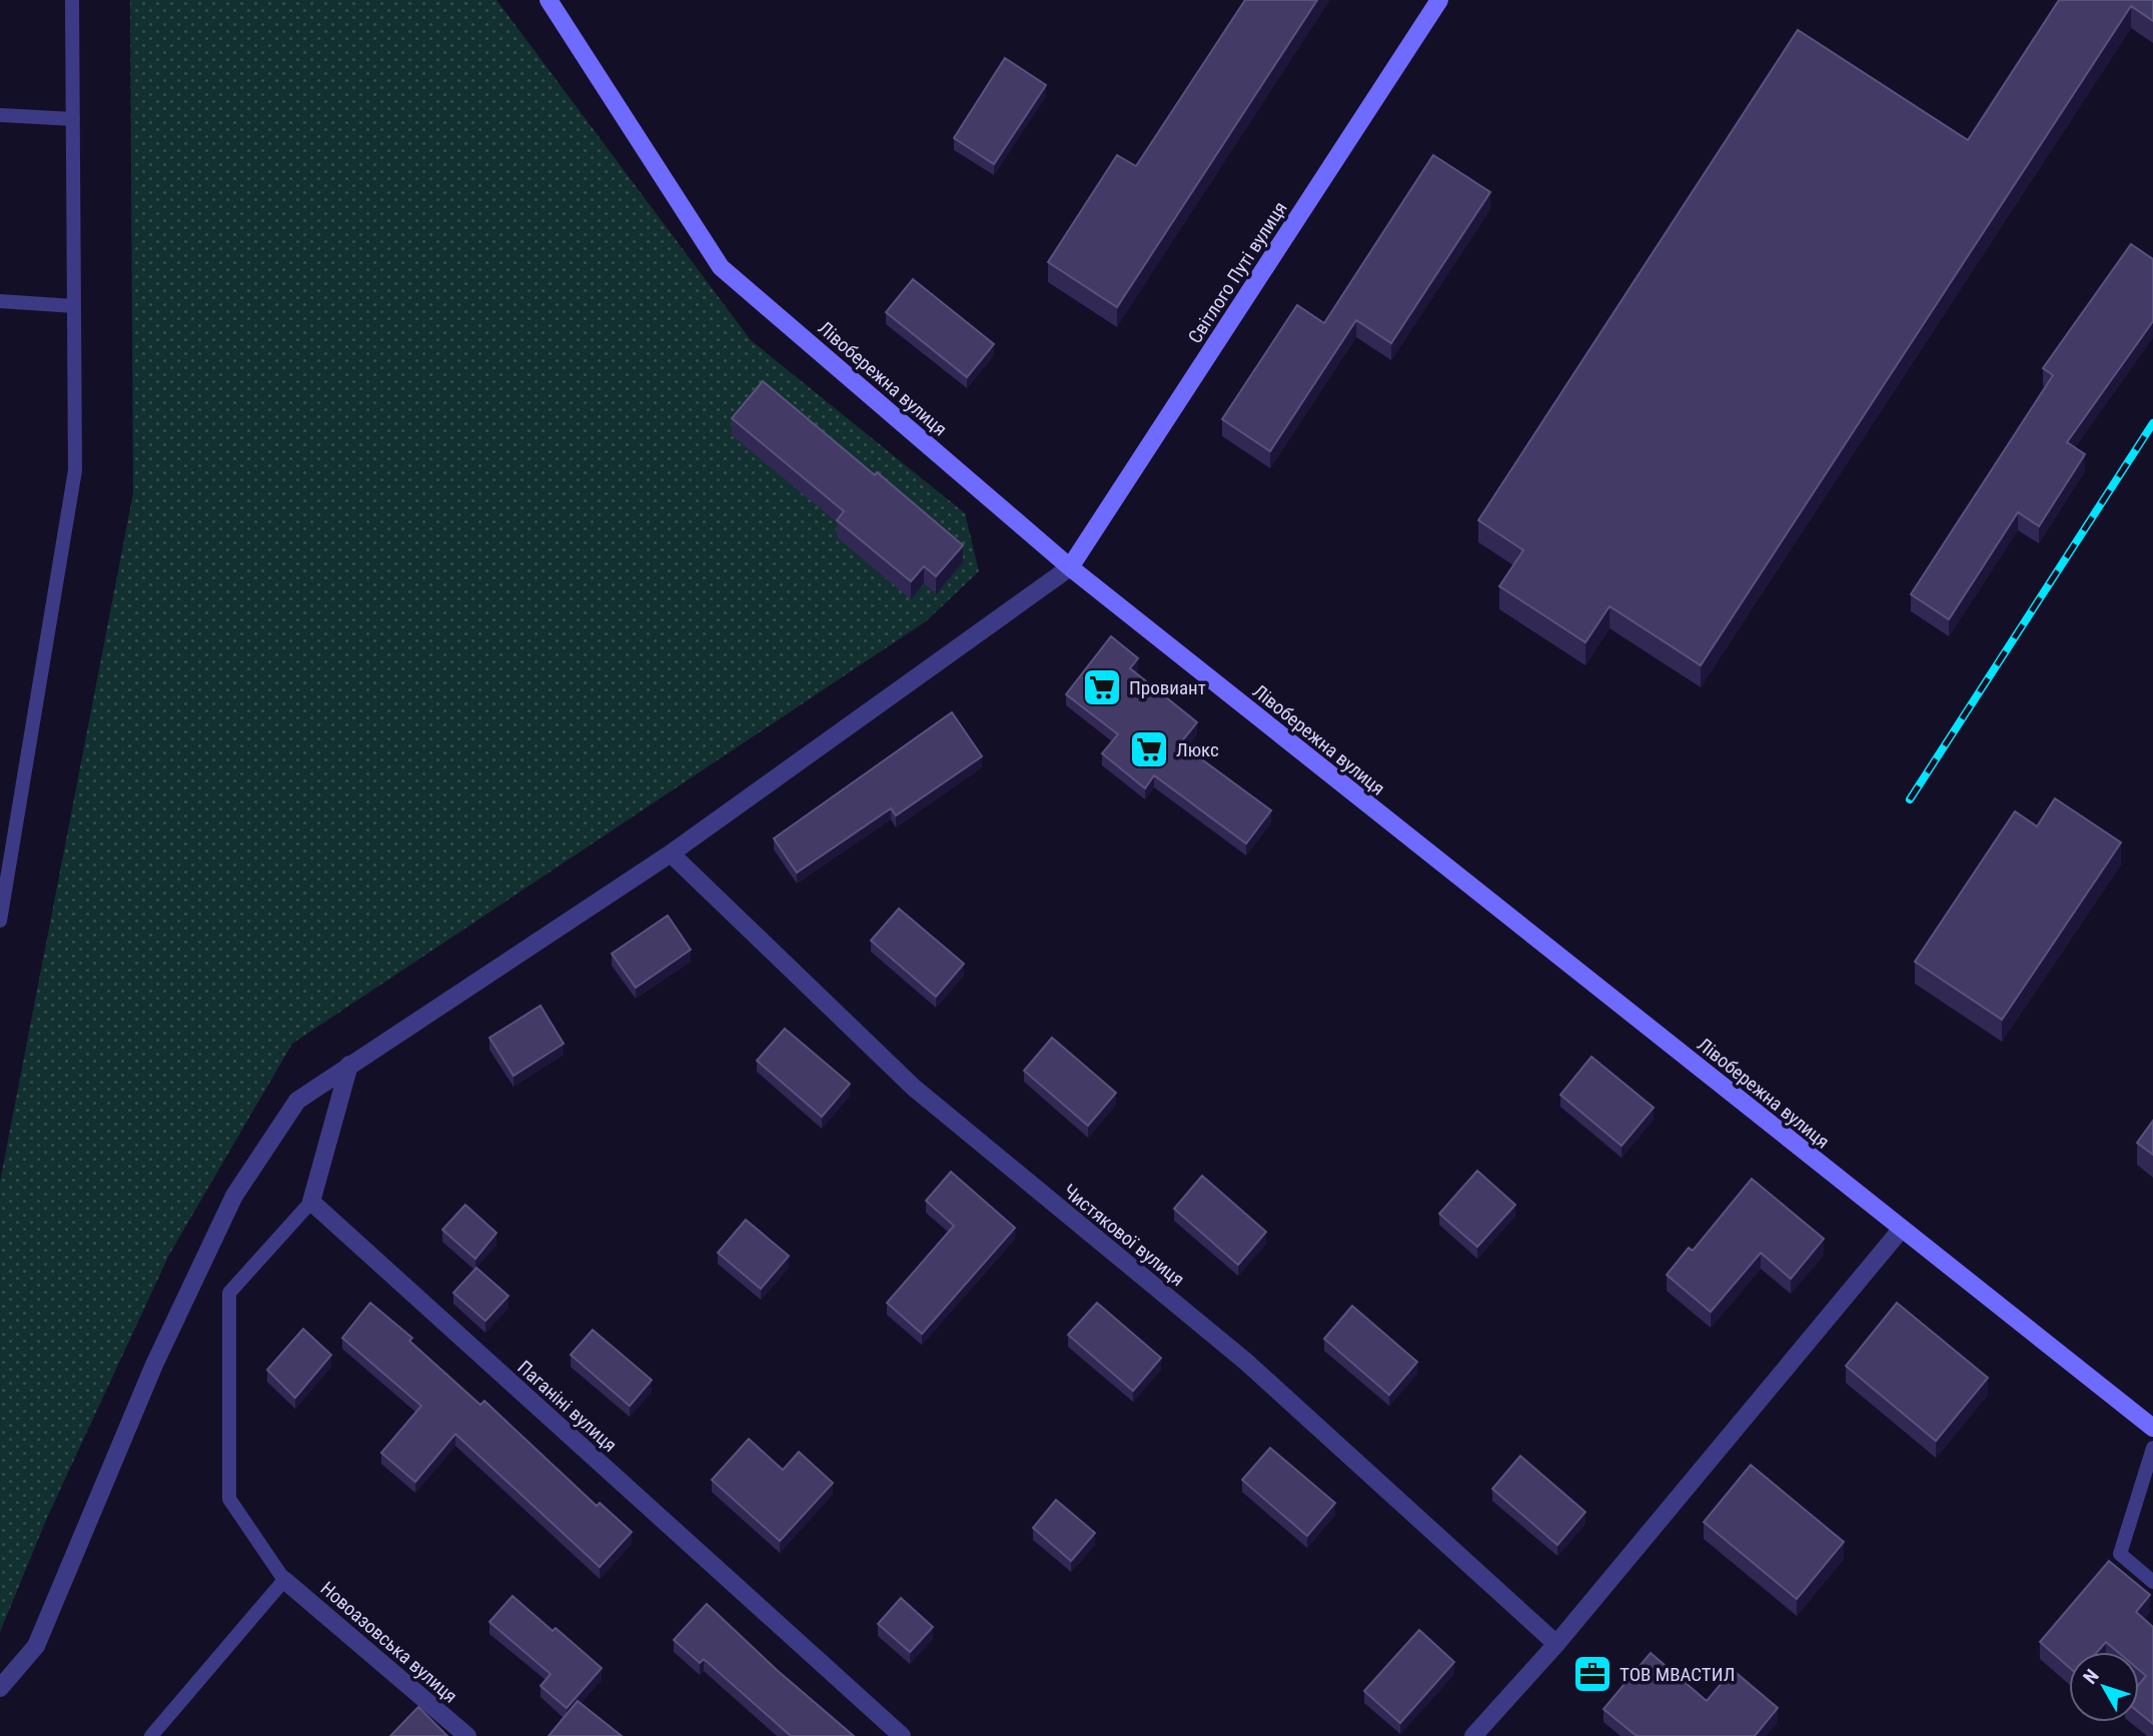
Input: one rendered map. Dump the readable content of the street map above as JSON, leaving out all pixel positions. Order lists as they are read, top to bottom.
{
  "streets": {
    "main road": ["Світлого Путі вулиця", "Лівобережна вулиця"],
    "street": ["Чистякової вулиця", "Паганіні вулиця", "Новоазовська вулиця"]
  },
  "crossings": [
    ["Світлого Путі вулиця", "Лівобережна вулиця"]
  ],
  "places": {
    "supermarket": ["Провиант", "Люкс"],
    "office": ["ТОВ МВАСТИЛ"]
  },
  "north": "top left"
}
